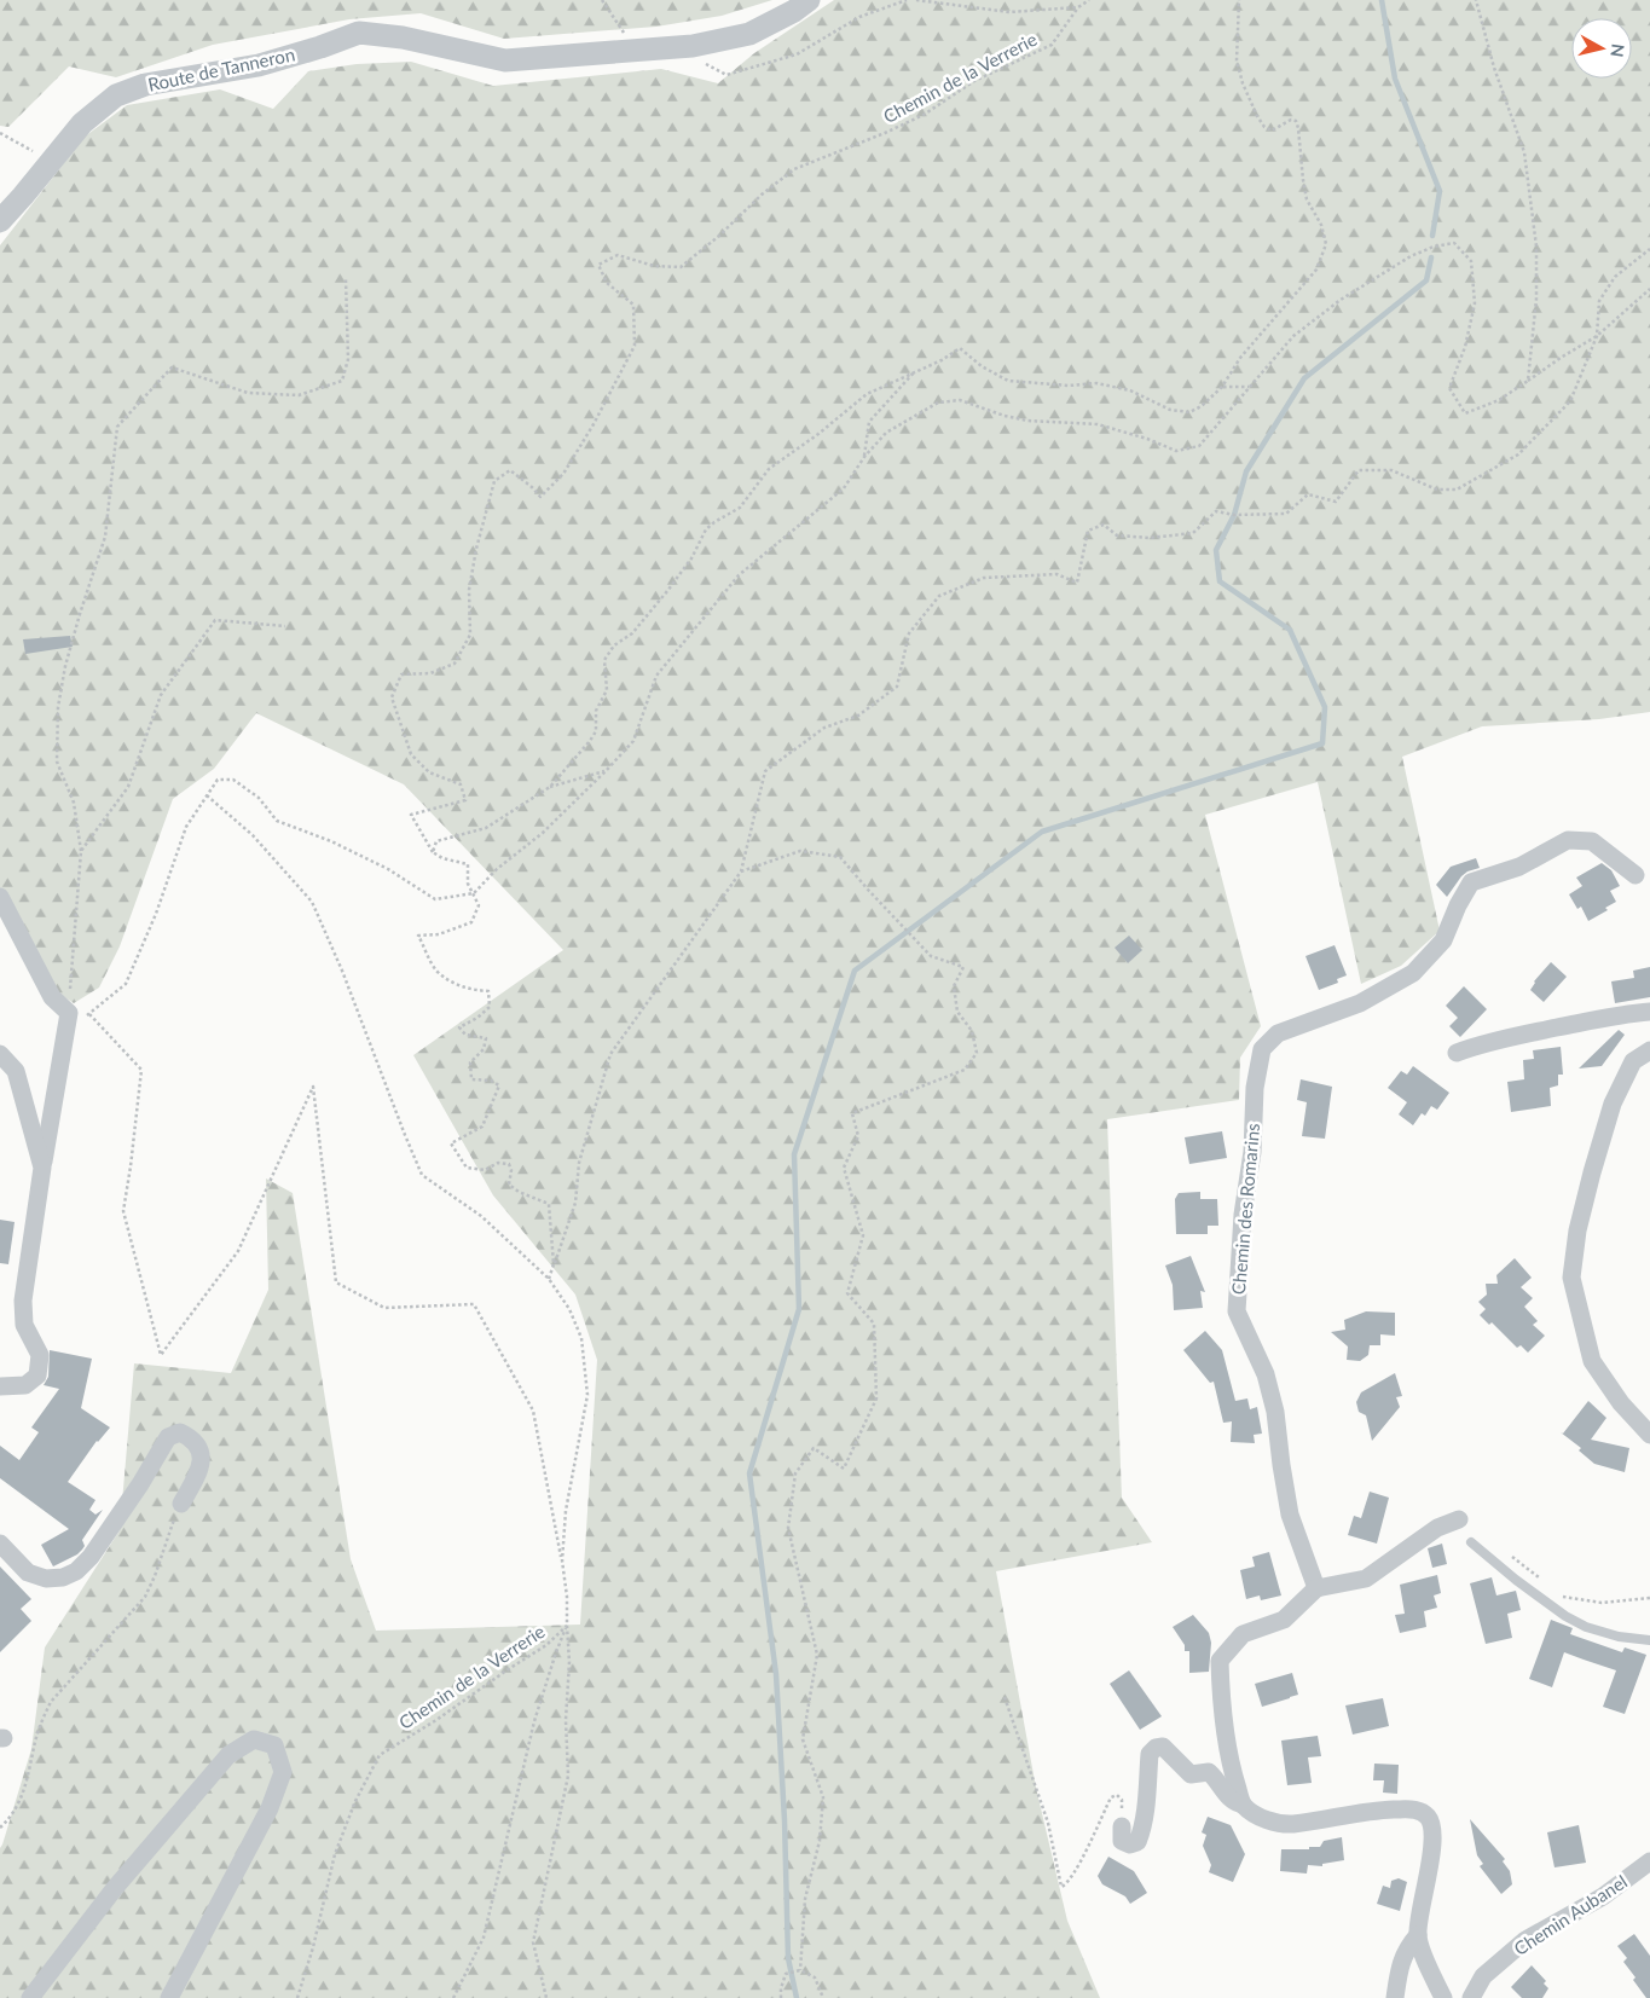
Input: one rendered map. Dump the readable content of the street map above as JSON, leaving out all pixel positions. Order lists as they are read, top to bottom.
{
  "streets": {
    "street": ["Route de Tanneron", "Chemin des Romarins", "Chemin Aubanel"],
    "path": ["Chemin de la Verrerie"]
  },
  "north": "right"
}
